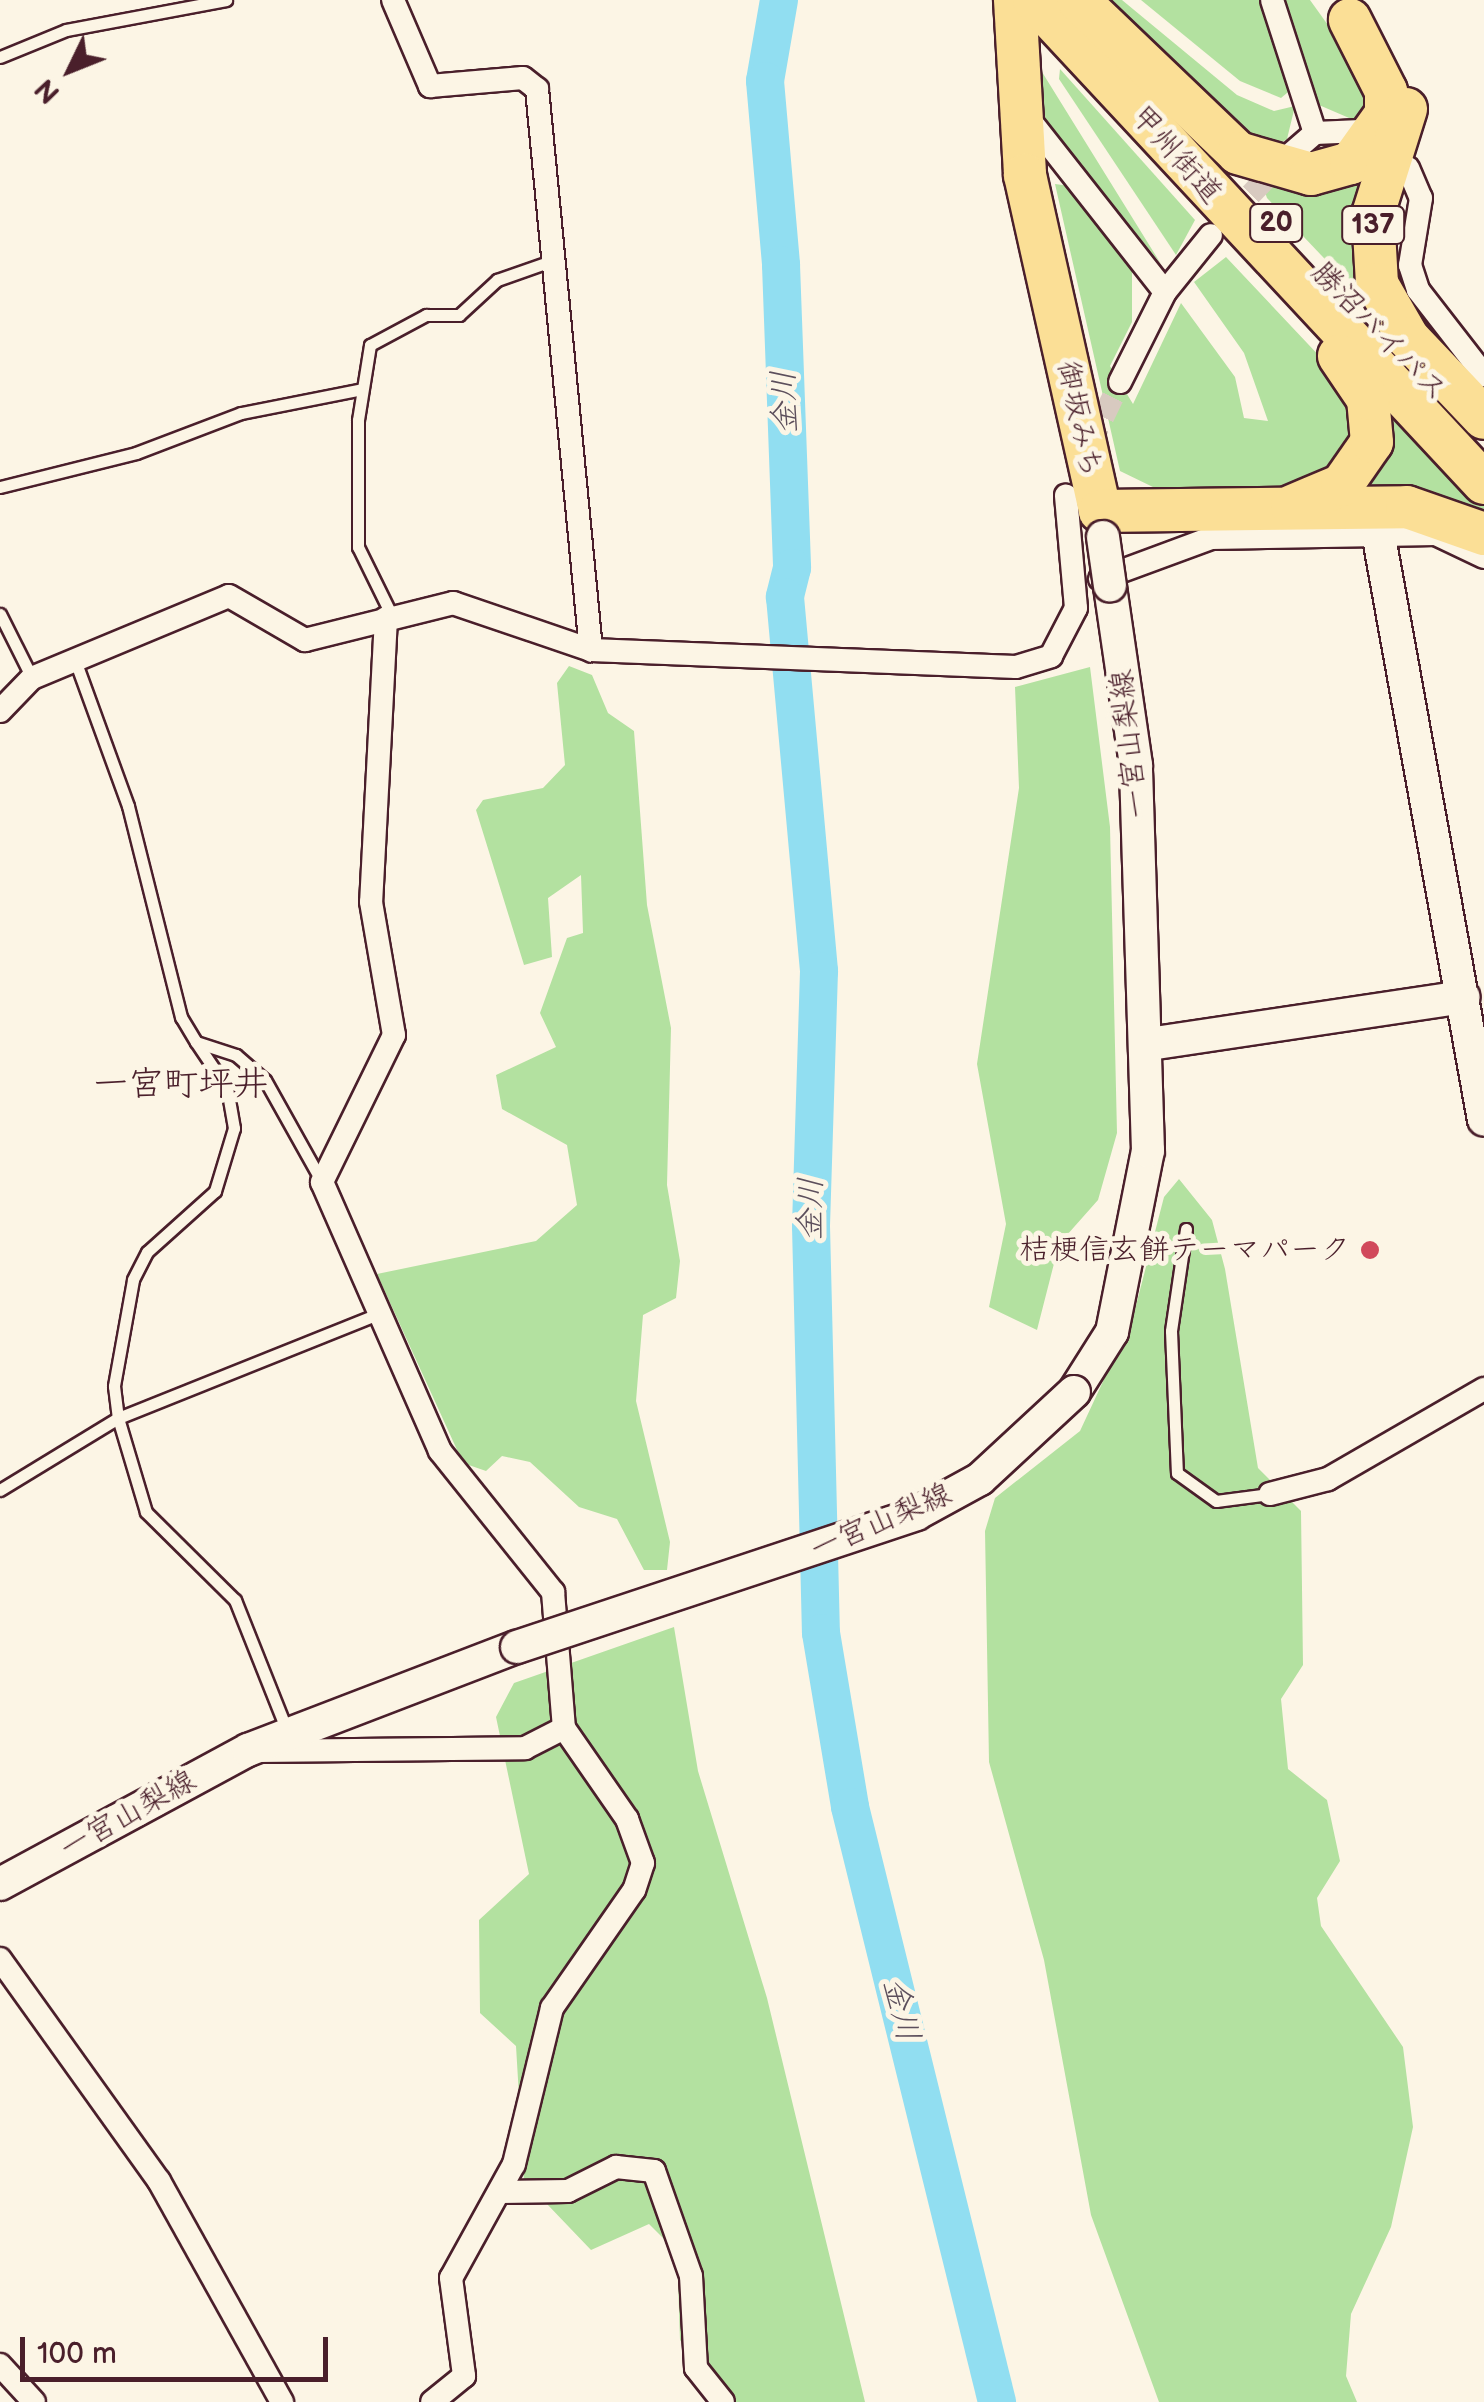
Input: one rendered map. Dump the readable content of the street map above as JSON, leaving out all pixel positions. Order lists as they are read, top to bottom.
{
  "streets": {
    "highway": [
      "甲州街道",
      "20",
      "137",
      "勝沼バイパス",
      "御坂みち"
    ],
    "main road": ["一宮山梨線"]
  },
  "crossings": [
    ["甲州街道", "勝沼バイパス"],
    ["甲州街道", "御坂みち"],
    ["勝沼バイパス", "御坂みち"],
    ["御坂みち", "一宮山梨線"]
  ],
  "districts": ["一宮町坪井"],
  "water": ["金川"],
  "places": ["桔梗信玄餅テーマパーク"],
  "scale_bar": "100 m",
  "north": "bottom left"
}
